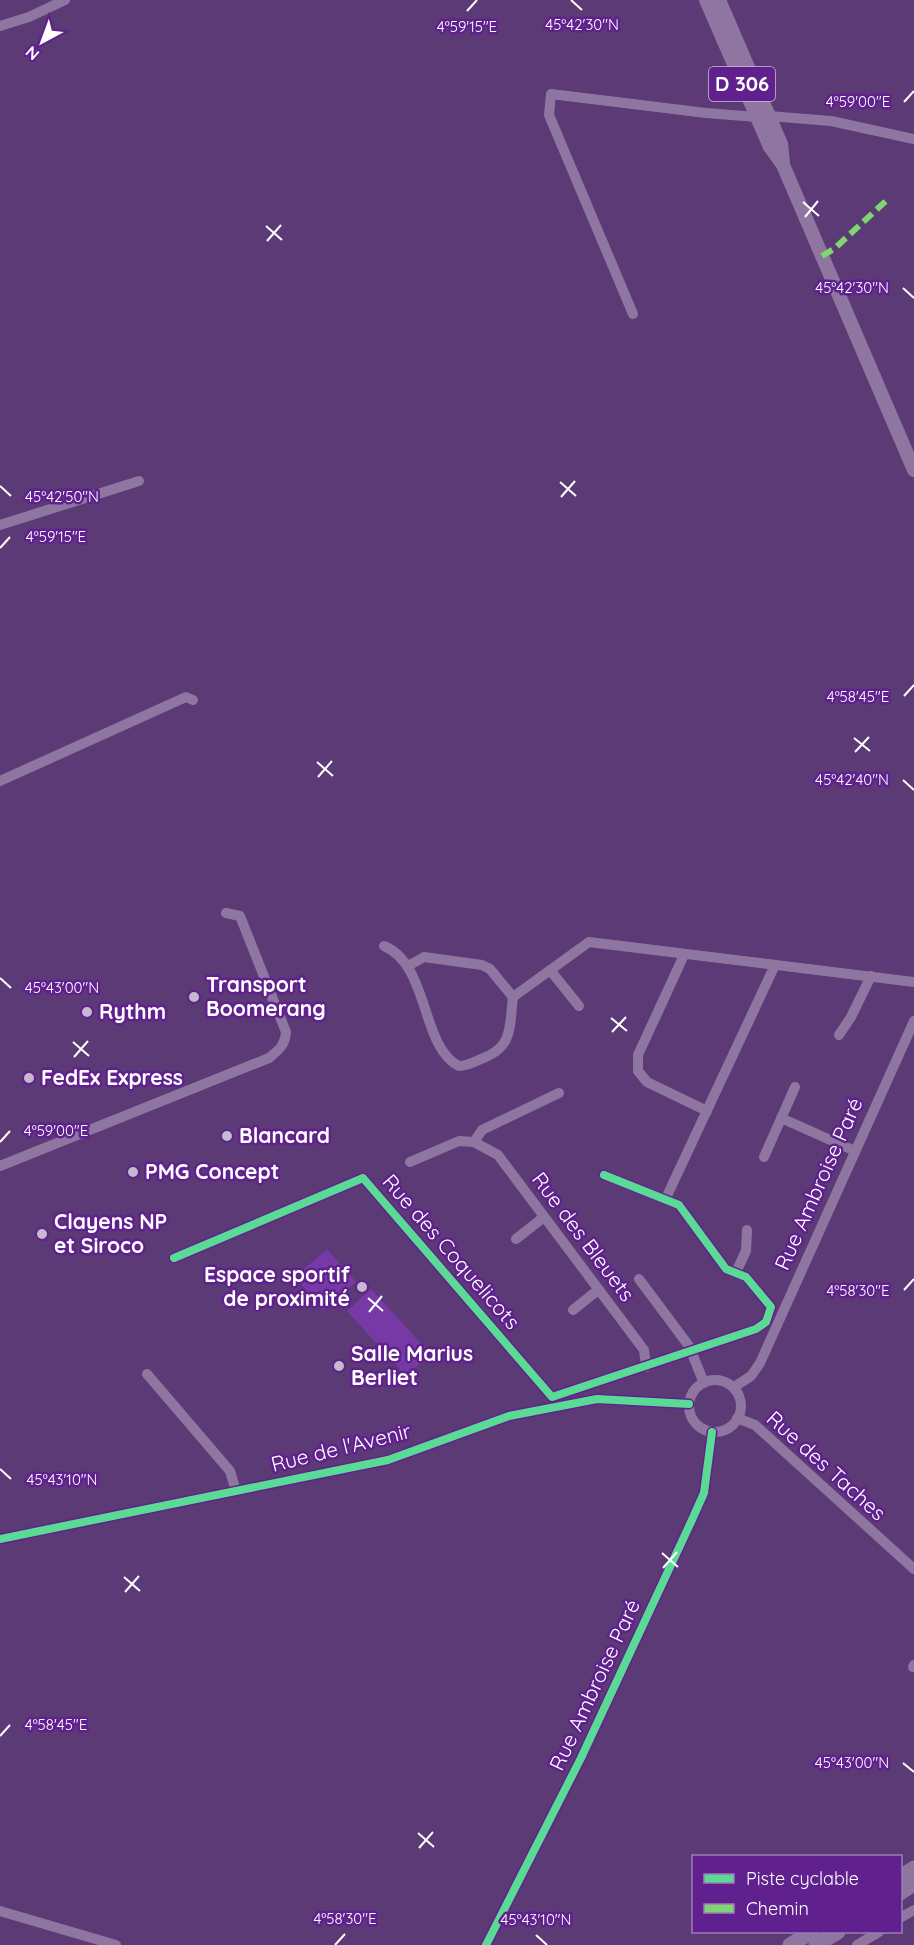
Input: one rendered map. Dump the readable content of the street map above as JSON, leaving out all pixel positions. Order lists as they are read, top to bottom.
{
  "streets": {
    "main road": ["D 306"],
    "street": [
      "Rue Ambroise Paré",
      "Rue des Bleuets",
      "Rue des Coquelicots",
      "Rue de l'Avenir",
      "Rue des Taches"
    ]
  },
  "crossings": [
    ["Rue Ambroise Paré", "Rue de l'Avenir"],
    ["Rue Ambroise Paré", "Rue des Taches"],
    ["Rue des Bleuets", "Rue des Coquelicots"],
    ["Rue de l'Avenir", "Rue des Taches"]
  ],
  "places": [
    "Transport Boomerang",
    "Rythm",
    "FedEx Express",
    "Blancard",
    "PMG Concept",
    "Clayens NP et Siroco",
    "Espace sportif de proximité",
    "Salle Marius Berliet"
  ],
  "legend": ["Piste cyclable", "Chemin"],
  "north": "bottom left",
  "coordinates": [
    "45°42'30\"N",
    "4°59'15\"E",
    "4°59'00\"E",
    "45°42'50\"N",
    "4°58'45\"E",
    "45°42'40\"N",
    "45°43'00\"N",
    "4°58'30\"E",
    "45°43'10\"N"
  ]
}
